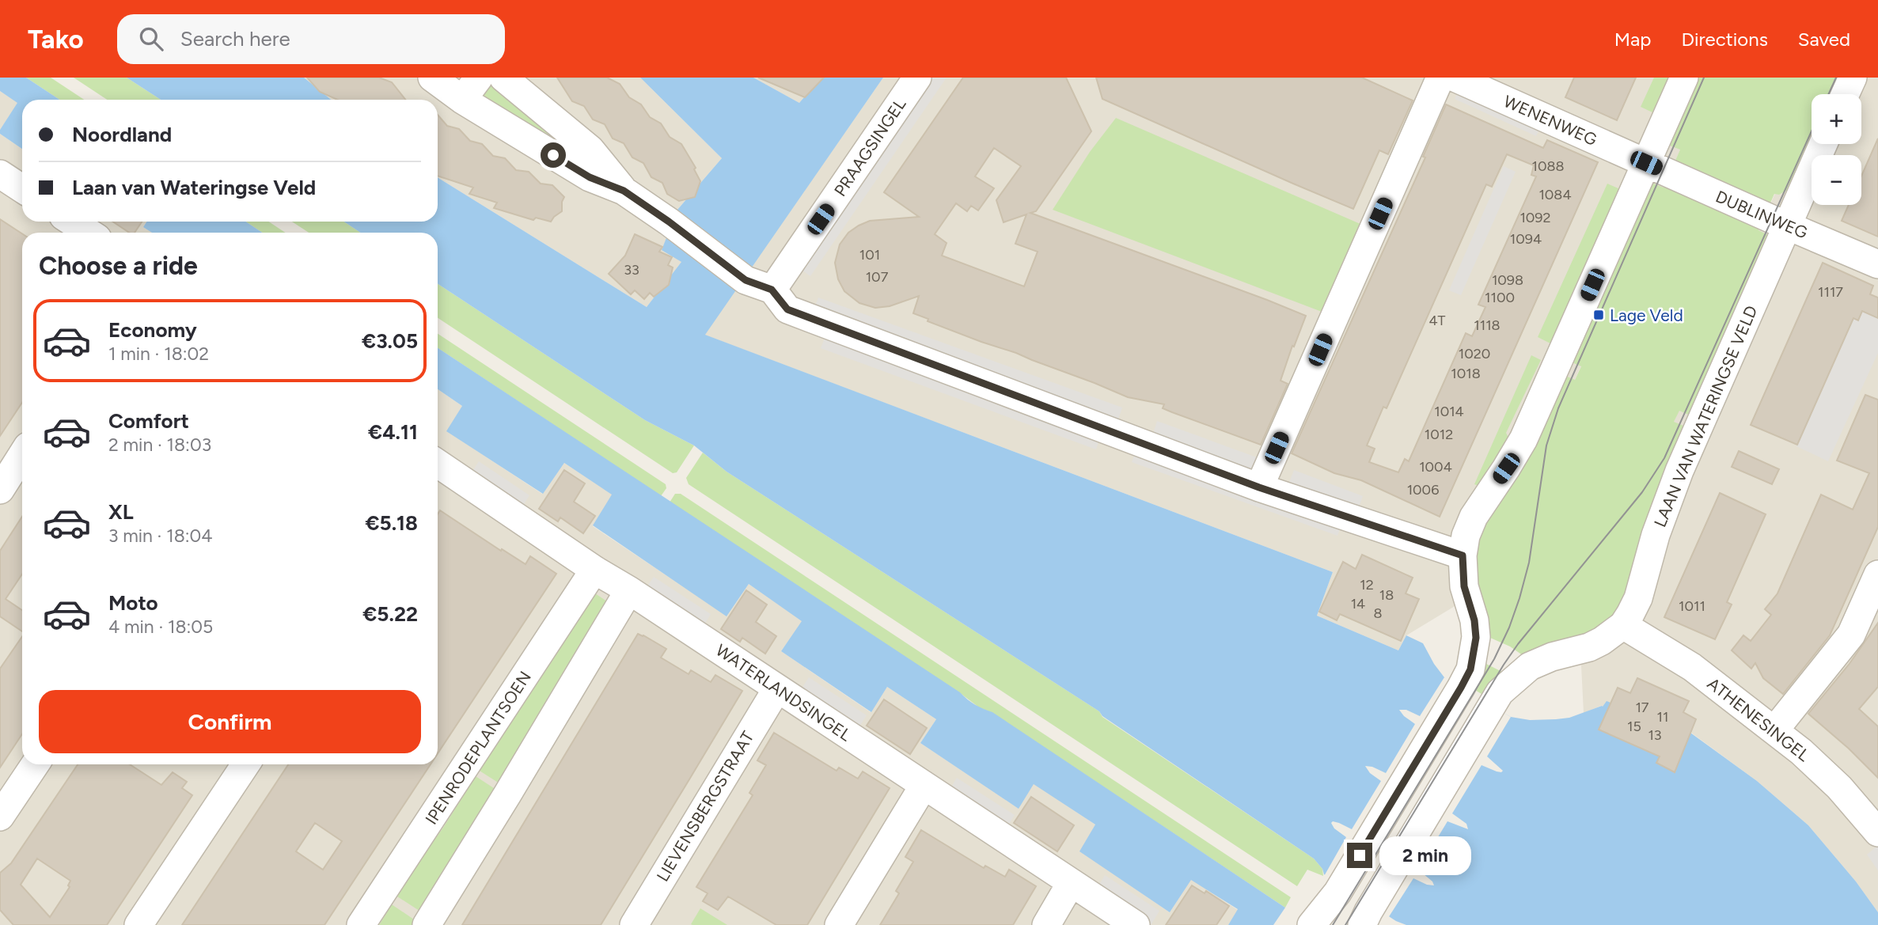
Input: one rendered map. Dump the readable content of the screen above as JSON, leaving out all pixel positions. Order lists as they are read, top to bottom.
{
  "streets": {
    "street": [
      "WENENWEG",
      "PRAAGSINGEL",
      "DUBLINWEG",
      "LAAN VAN WATERINGSE VELD",
      "WATERLANDSINGEL",
      "ATHENESINGEL",
      "IPENRODEPLANTSOEN",
      "LIEVENSBERGSTRAAT"
    ]
  },
  "crossings": [
    ["WENENWEG", "DUBLINWEG"],
    ["DUBLINWEG", "LAAN VAN WATERINGSE VELD"],
    ["LAAN VAN WATERINGSE VELD", "ATHENESINGEL"],
    ["WATERLANDSINGEL", "IPENRODEPLANTSOEN"],
    ["WATERLANDSINGEL", "LIEVENSBERGSTRAAT"]
  ],
  "places": {
    "transit": ["Lage Veld"]
  },
  "house_numbers": [
    "1088",
    "1084",
    "1092",
    "1094",
    "101",
    "33",
    "107",
    "1098",
    "1117",
    "1100",
    "4T",
    "1118",
    "1020",
    "1018",
    "1014",
    "1012",
    "1004",
    "1006",
    "12",
    "18",
    "14",
    "1011",
    "8",
    "17",
    "11",
    "15",
    "13"
  ],
  "page": {
    "header": "Tako",
    "search": "Search here",
    "nav": ["Map", "Directions", "Saved"],
    "map_buttons": ["+", "−"],
    "banner": ["Noordland", "Laan van Wateringse Veld"],
    "heading": "Choose a ride",
    "list": [
      {
        "name": "Economy",
        "note": "1 min · 18:02",
        "value": "€3.05"
      },
      {
        "name": "Comfort",
        "note": "2 min · 18:03",
        "value": "€4.11"
      },
      {
        "name": "XL",
        "note": "3 min · 18:04",
        "value": "€5.18"
      },
      {
        "name": "Moto",
        "note": "4 min · 18:05",
        "value": "€5.22"
      }
    ],
    "buttons": "Confirm",
    "bubble": "2 min"
  }
}
